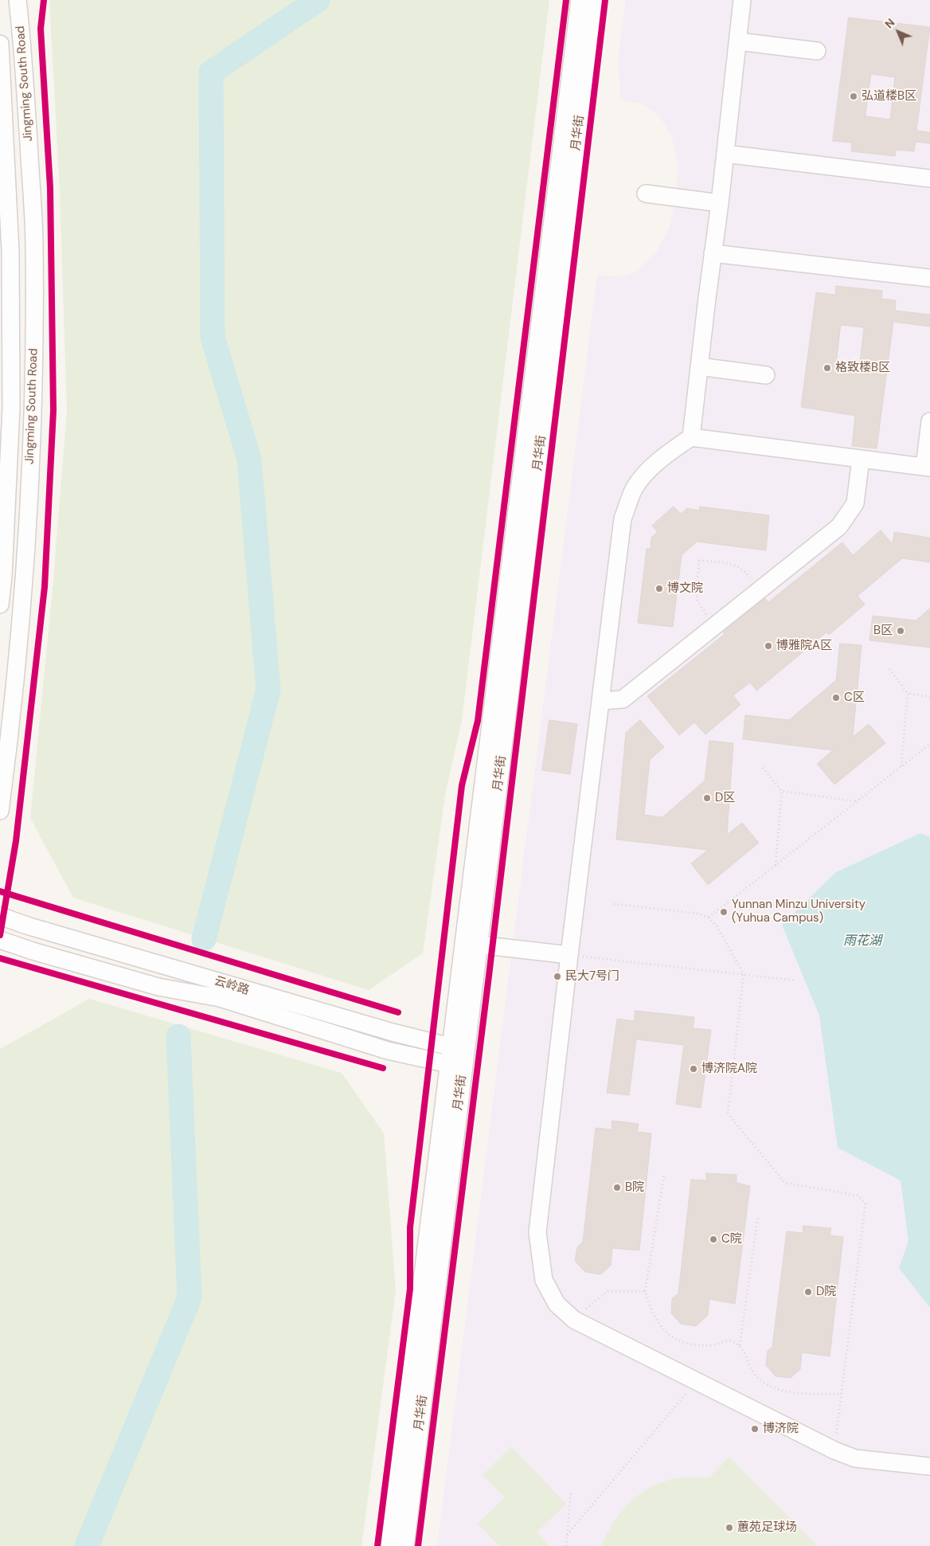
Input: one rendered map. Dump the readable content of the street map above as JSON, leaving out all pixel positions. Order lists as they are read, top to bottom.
{
  "streets": {
    "street": ["Jingming South Road", "月华街", "云岭路"]
  },
  "crossings": [
    ["月华街", "云岭路"]
  ],
  "water": ["雨花湖"],
  "places": [
    "弘道楼B区",
    "格致楼B区",
    "博文院",
    "B区",
    "博雅院A区",
    "C区",
    "D区",
    "Yunnan Minzu University (Yuhua Campus)",
    "民大7号门",
    "博济院A院",
    "B院",
    "C院",
    "D院",
    "博济院",
    "蕙苑足球场"
  ],
  "north": "top left"
}
